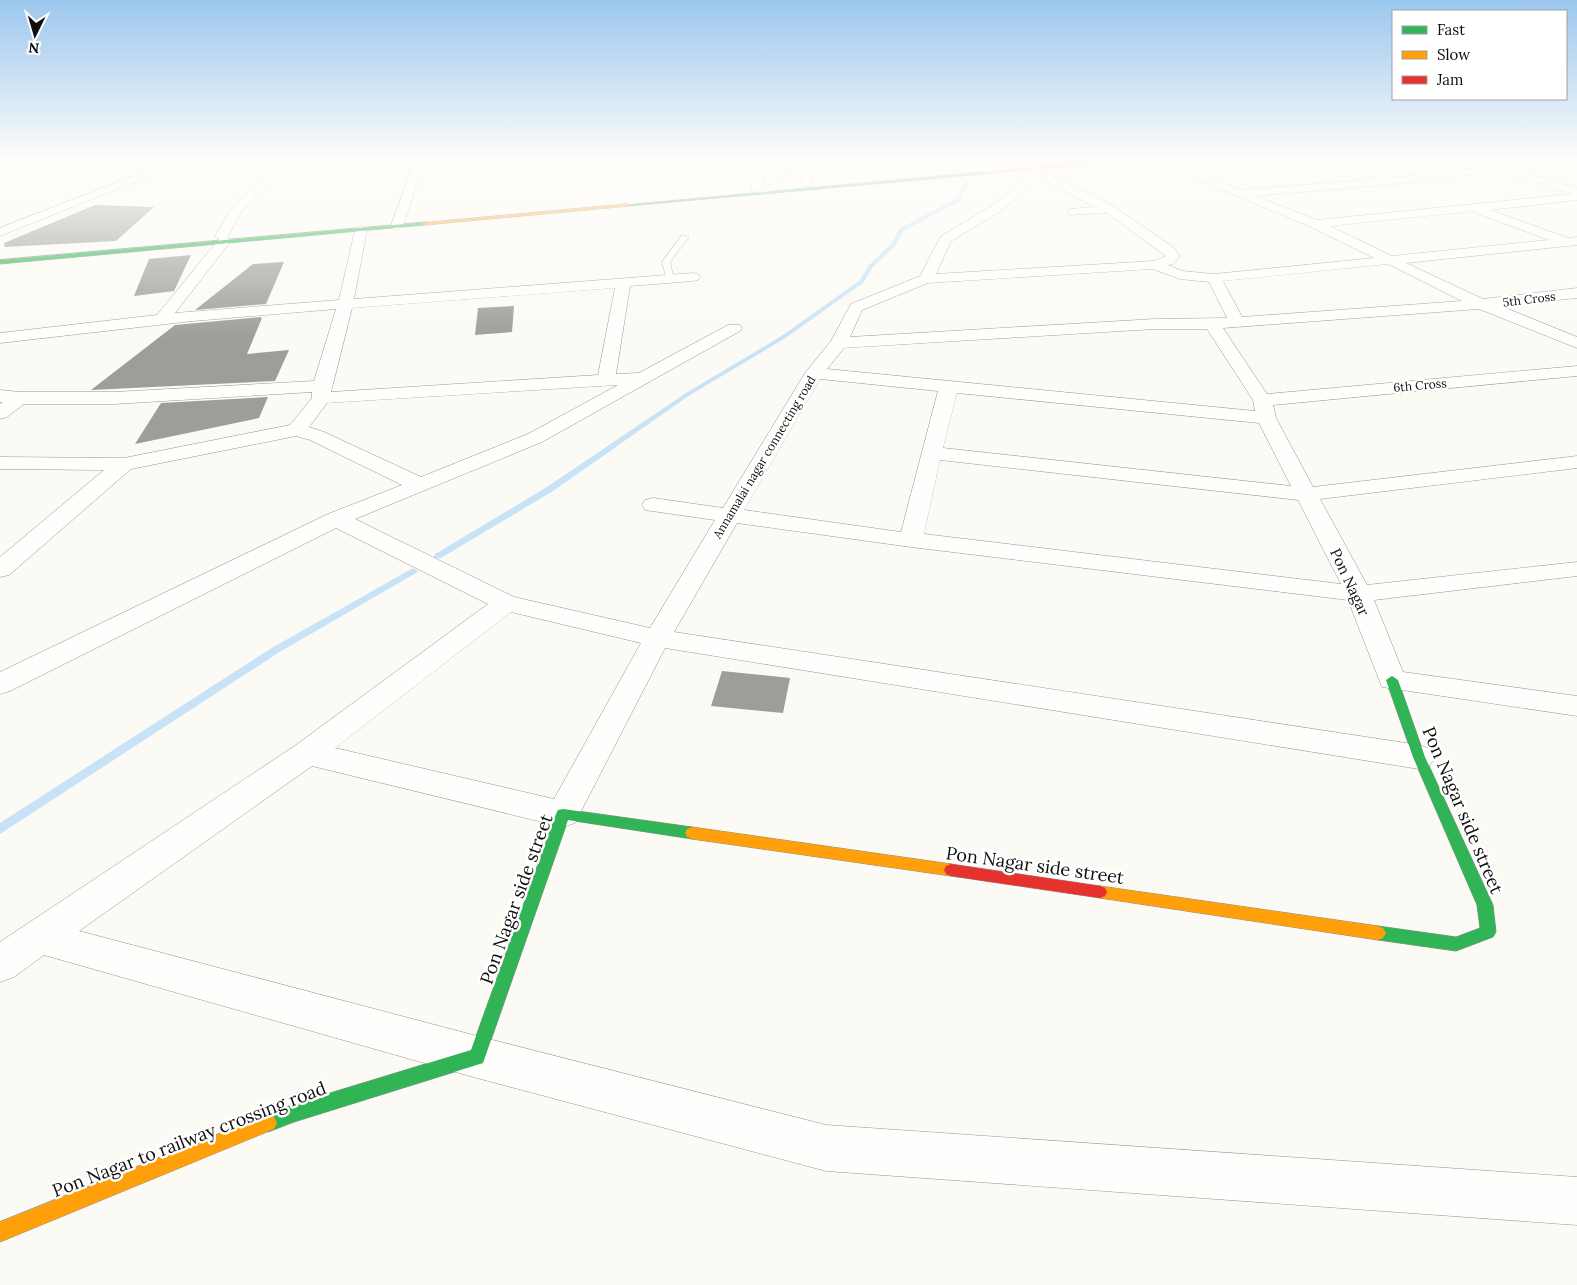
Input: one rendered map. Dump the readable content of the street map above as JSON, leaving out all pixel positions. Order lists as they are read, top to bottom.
{
  "streets": {
    "main road": ["Pon Nagar side street", "Pon Nagar to railway crossing road"],
    "street": [
      "5th Cross",
      "6th Cross",
      "Annamalai nagar connecting road",
      "Pon Nagar"
    ]
  },
  "crossings": [
    ["5th Cross", "Annamalai nagar connecting road"],
    ["5th Cross", "Pon Nagar"],
    ["6th Cross", "Annamalai nagar connecting road"],
    ["6th Cross", "Pon Nagar"],
    ["Annamalai nagar connecting road", "Pon Nagar side street"],
    ["Pon Nagar", "Pon Nagar side street"],
    ["Pon Nagar side street", "Pon Nagar to railway crossing road"]
  ],
  "legend": ["Fast", "Slow", "Jam"],
  "north": "bottom"
}
